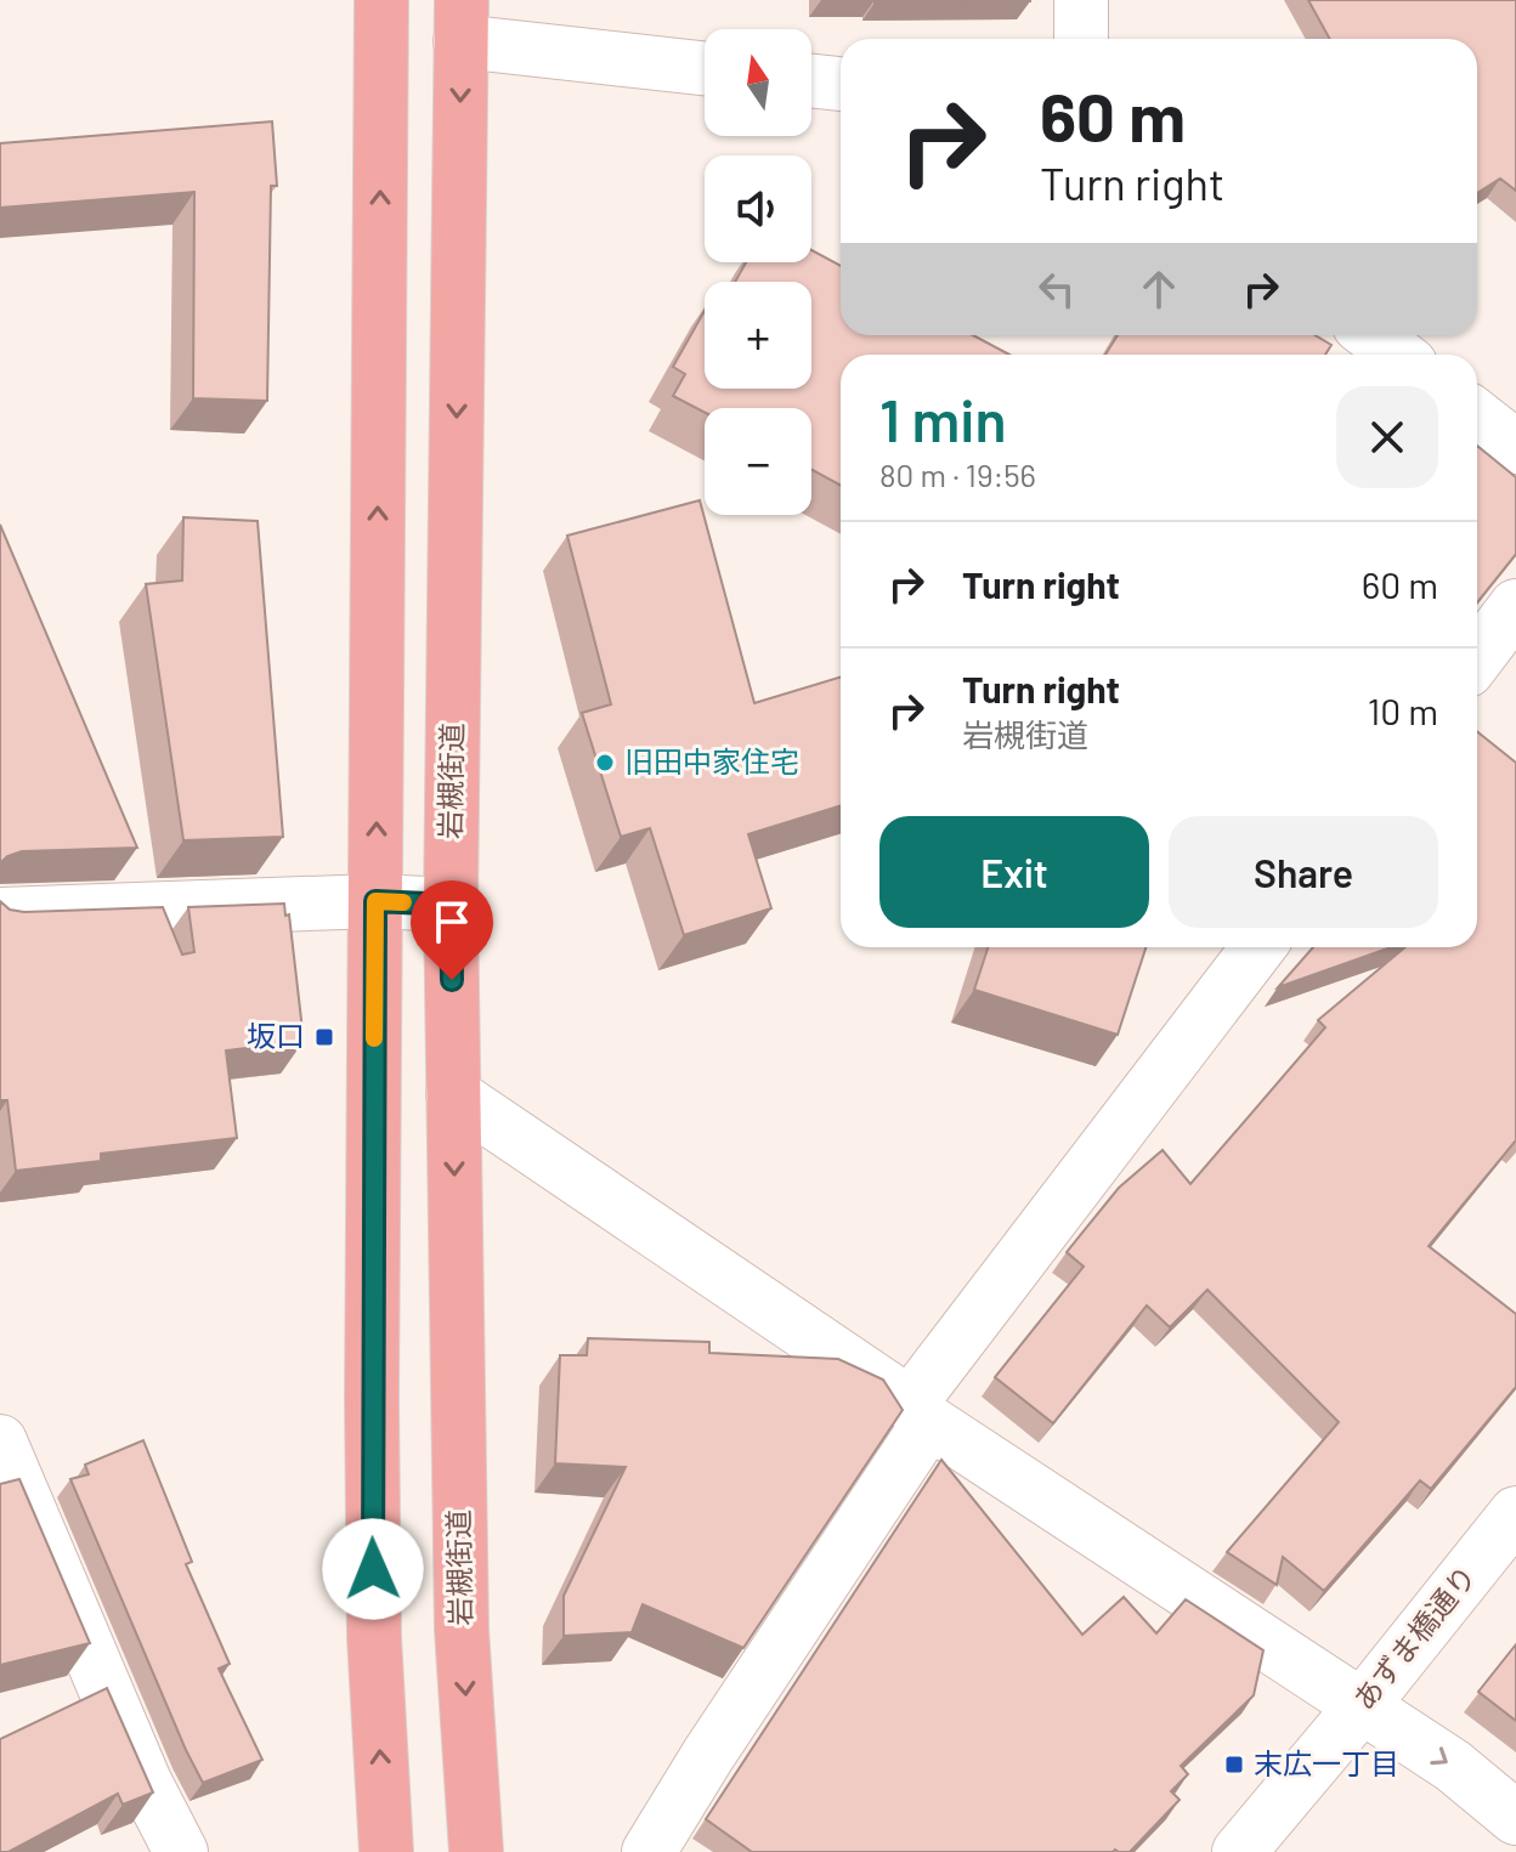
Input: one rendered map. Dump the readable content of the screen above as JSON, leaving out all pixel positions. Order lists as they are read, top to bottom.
{
  "streets": {
    "highway": ["岩槻街道"],
    "street": ["あずま橋通り"]
  },
  "places": {
    "other": ["旧田中家住宅"],
    "transit": ["坂口", "末広一丁目"]
  },
  "north": "top",
  "page": {
    "map_buttons": ["+", "−"],
    "turn": ["60 m", "Turn right"],
    "heading": ["1 min", "80 m · 19:56"],
    "list": [
      {
        "name": "Turn right",
        "value": "60 m"
      },
      {
        "name": "Turn right",
        "note": "岩槻街道",
        "value": "10 m"
      }
    ],
    "buttons": ["Exit", "Share"]
  }
}
